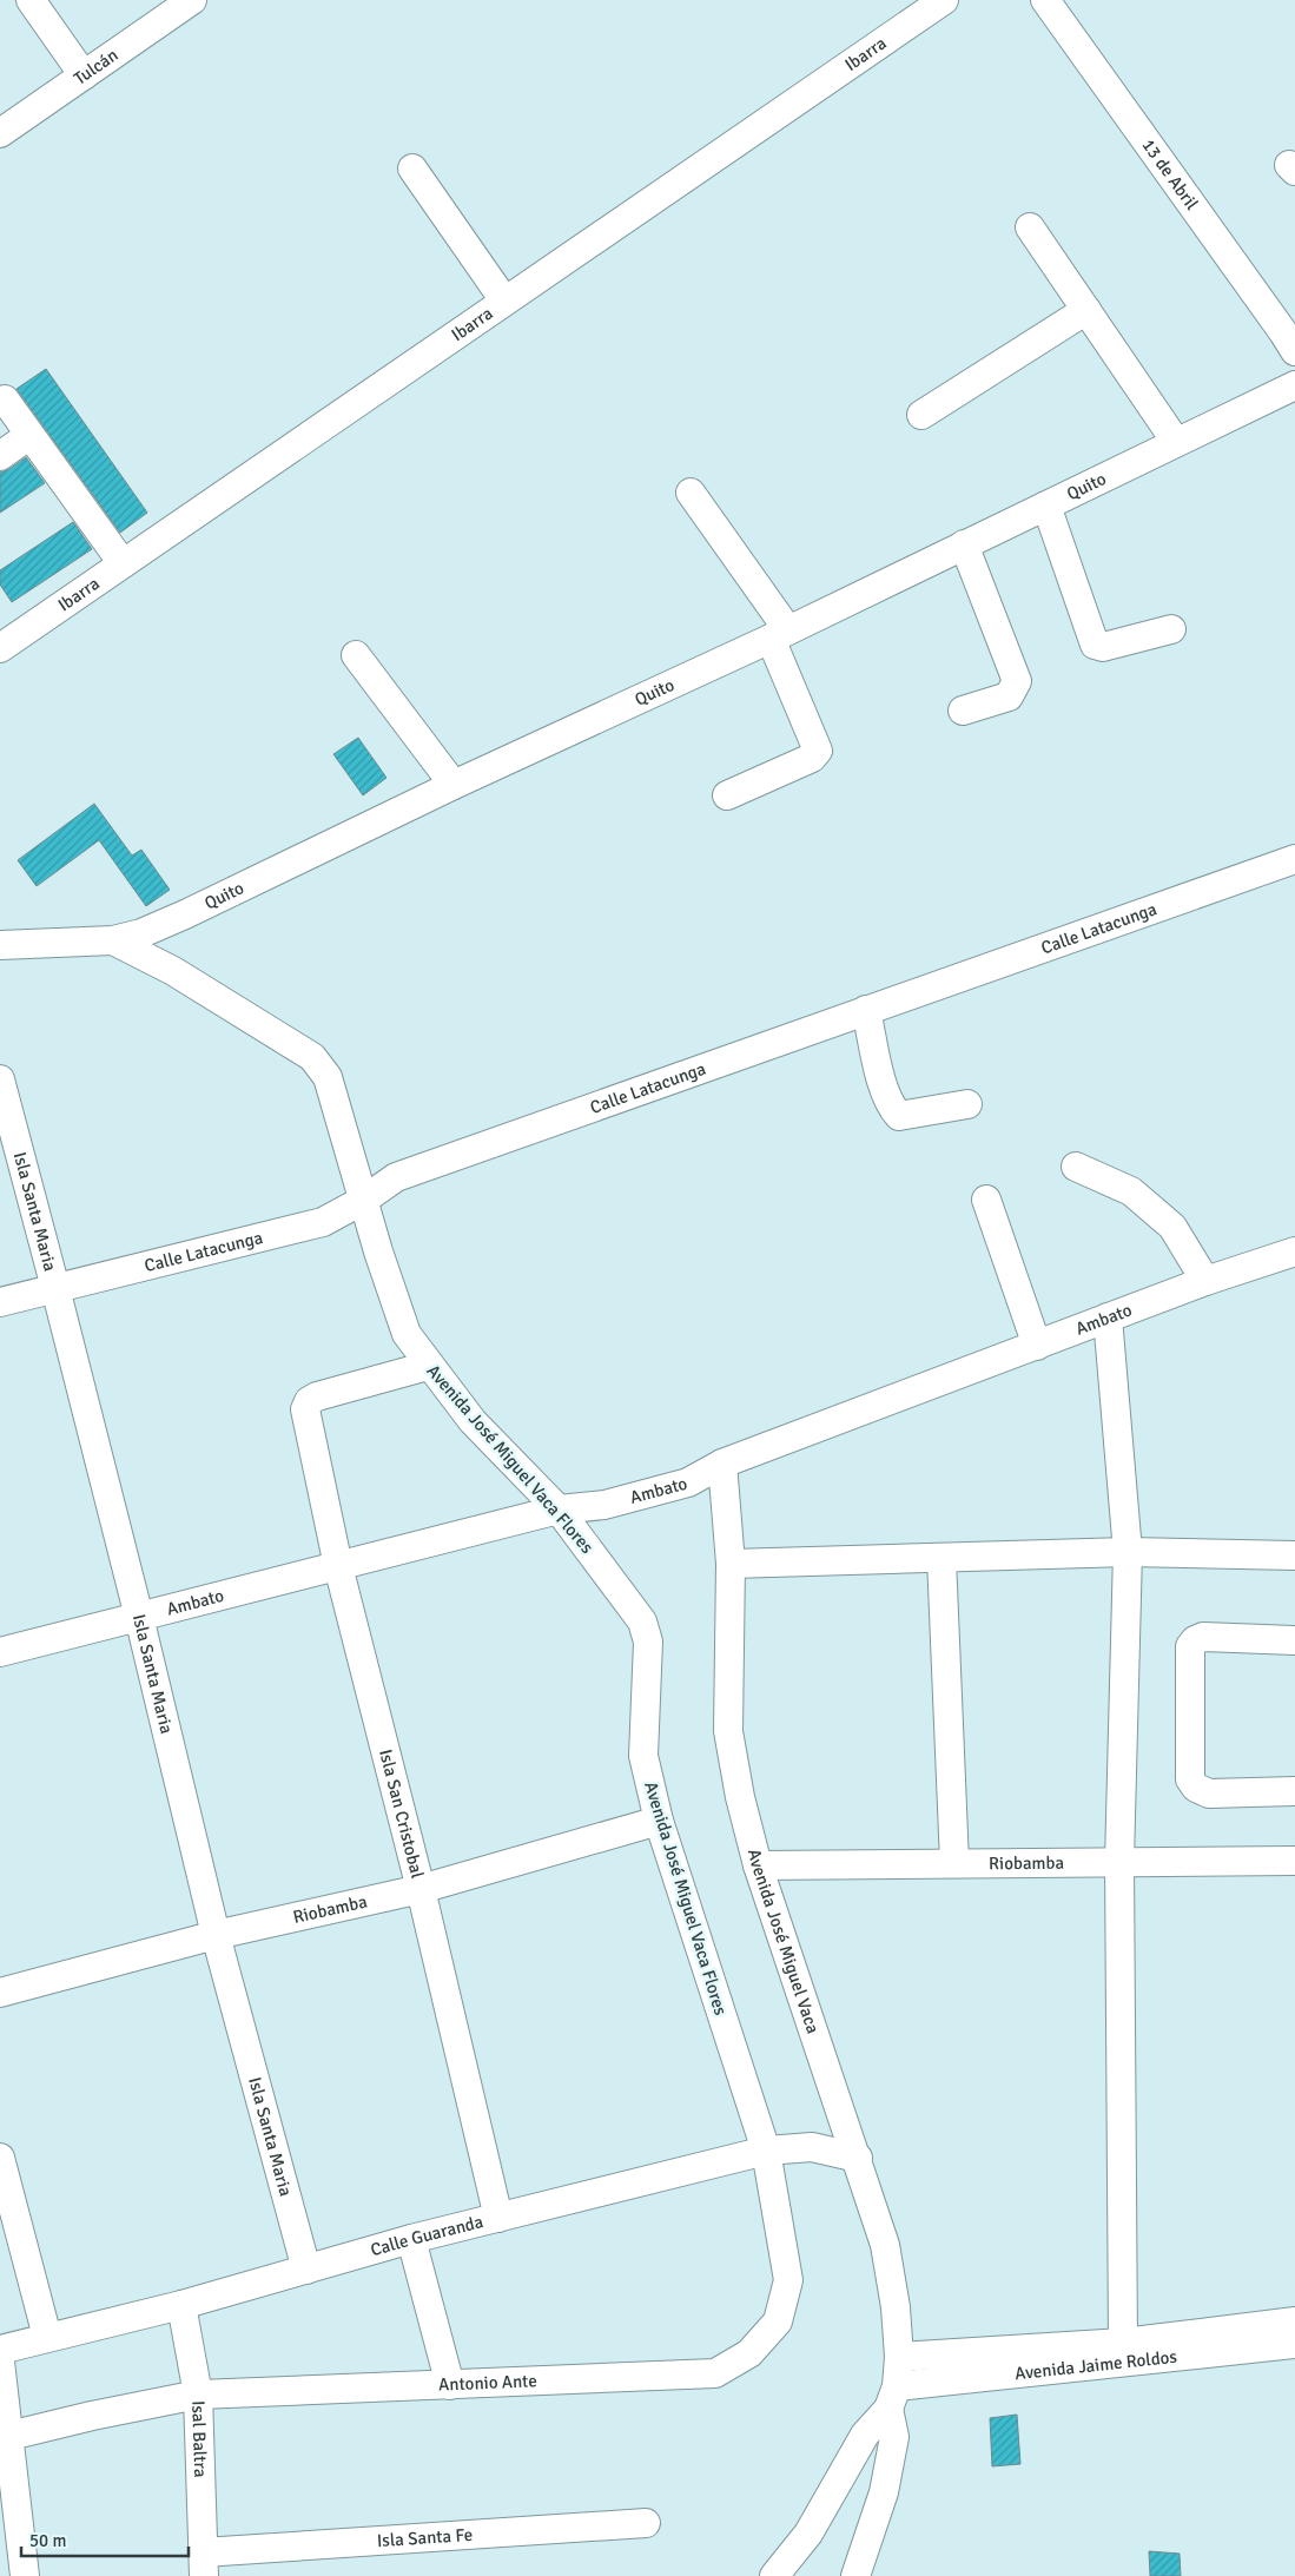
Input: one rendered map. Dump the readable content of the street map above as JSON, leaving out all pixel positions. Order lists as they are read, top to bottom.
{
  "streets": {
    "street": [
      "Ibarra",
      "Tulcán",
      "13 de Abril",
      "Quito",
      "Calle Latacunga",
      "Isla Santa Maria",
      "Ambato",
      "Avenida José Miguel Vaca Flores",
      "Isla San Cristobal",
      "Riobamba",
      "Avenida José Miguel Vaca",
      "Calle Guaranda",
      "Avenida Jaime Roldos",
      "Antonio Ante",
      "Isal Baltra",
      "Isla Santa Fe"
    ]
  },
  "crossings": [
    ["Quito", "Avenida José Miguel Vaca Flores"],
    ["Calle Latacunga", "Isla Santa Maria"],
    ["Calle Latacunga", "Avenida José Miguel Vaca Flores"],
    ["Isla Santa Maria", "Ambato"],
    ["Isla Santa Maria", "Riobamba"],
    ["Isla Santa Maria", "Calle Guaranda"],
    ["Ambato", "Avenida José Miguel Vaca Flores"],
    ["Ambato", "Isla San Cristobal"],
    ["Ambato", "Avenida José Miguel Vaca"],
    ["Avenida José Miguel Vaca Flores", "Isla San Cristobal"],
    ["Avenida José Miguel Vaca Flores", "Riobamba"],
    ["Avenida José Miguel Vaca Flores", "Calle Guaranda"],
    ["Avenida José Miguel Vaca Flores", "Antonio Ante"],
    ["Isla San Cristobal", "Riobamba"],
    ["Isla San Cristobal", "Calle Guaranda"],
    ["Riobamba", "Avenida José Miguel Vaca"],
    ["Avenida José Miguel Vaca", "Calle Guaranda"],
    ["Avenida José Miguel Vaca", "Avenida Jaime Roldos"],
    ["Calle Guaranda", "Antonio Ante"],
    ["Calle Guaranda", "Isal Baltra"],
    ["Antonio Ante", "Isal Baltra"],
    ["Isal Baltra", "Isla Santa Fe"]
  ],
  "scale_bar": "50 m"
}
